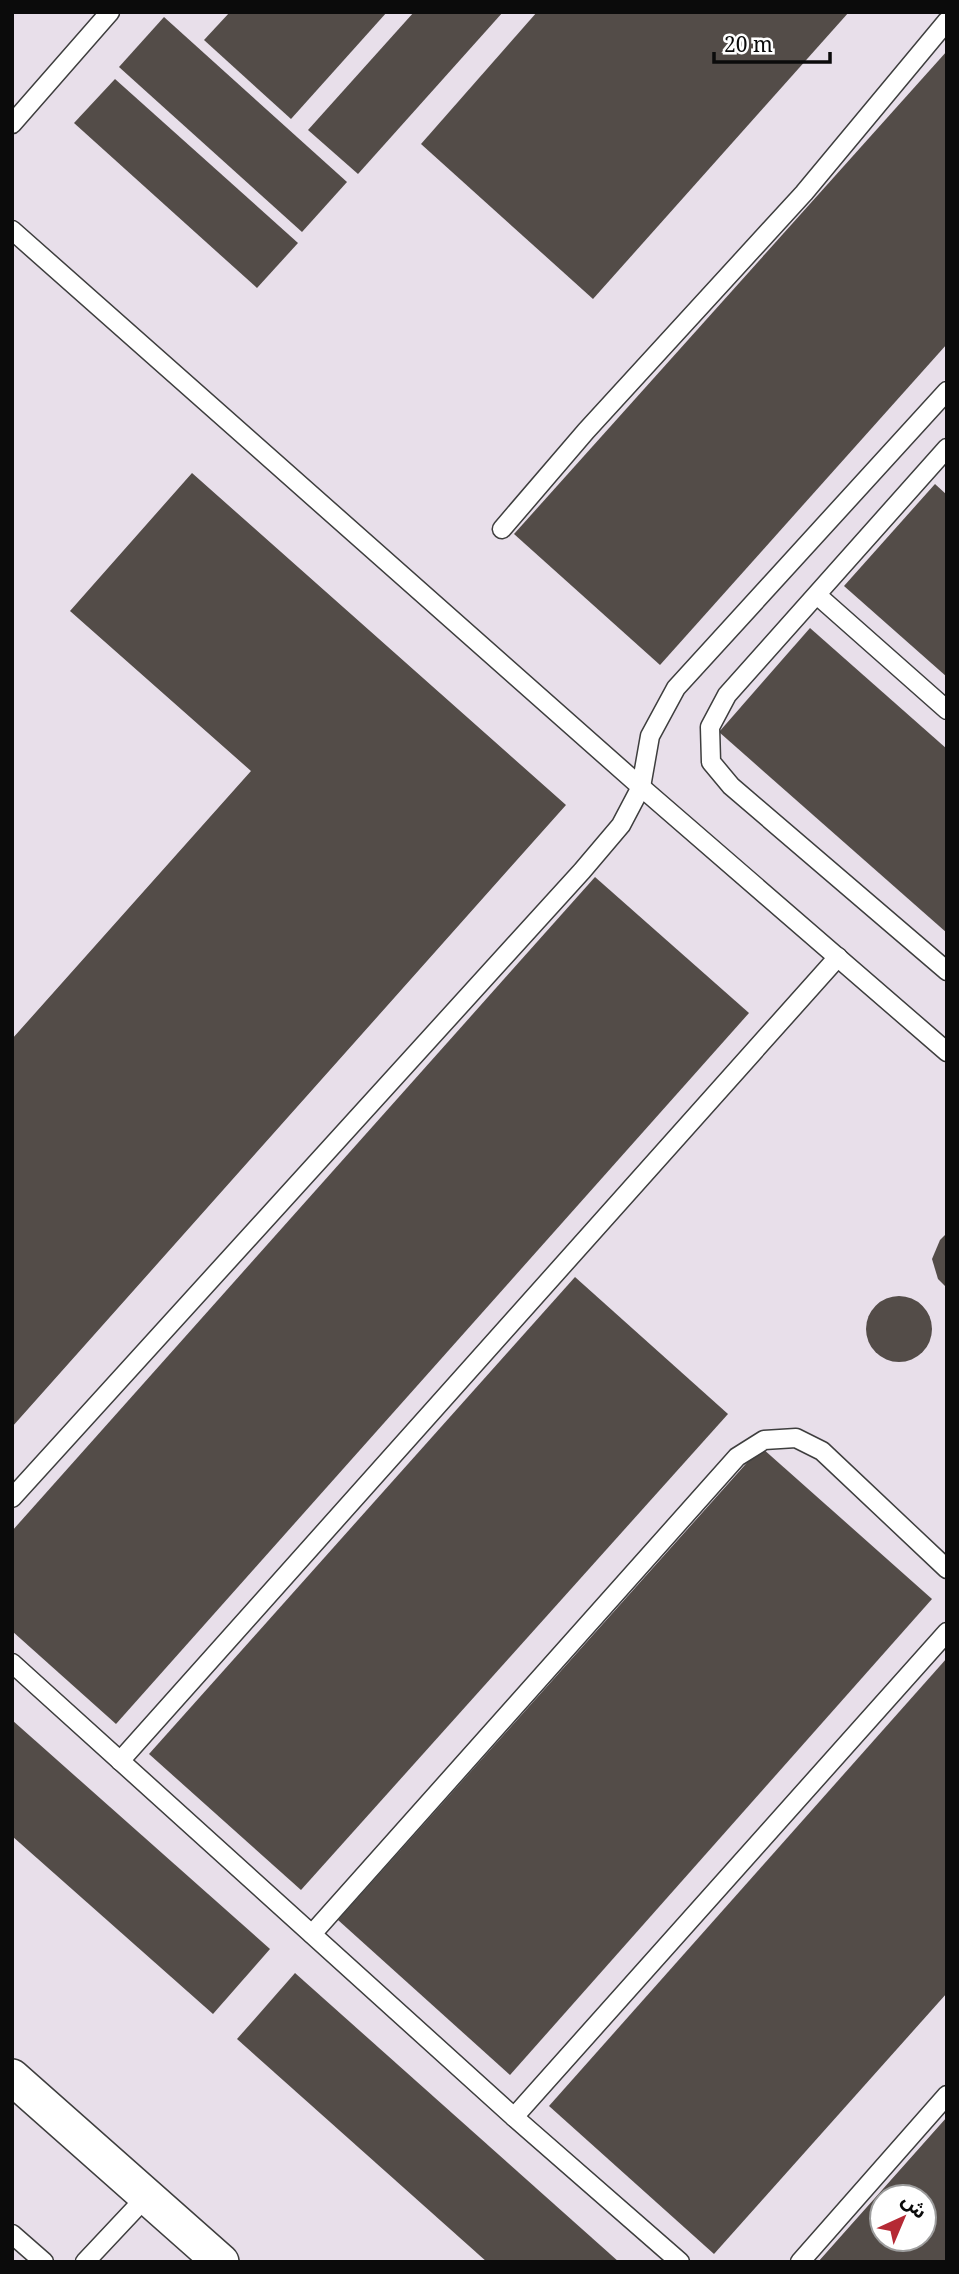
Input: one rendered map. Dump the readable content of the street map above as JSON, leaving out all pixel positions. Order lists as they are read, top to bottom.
{
  "scale_bar": "20 m",
  "north": "top right"
}
